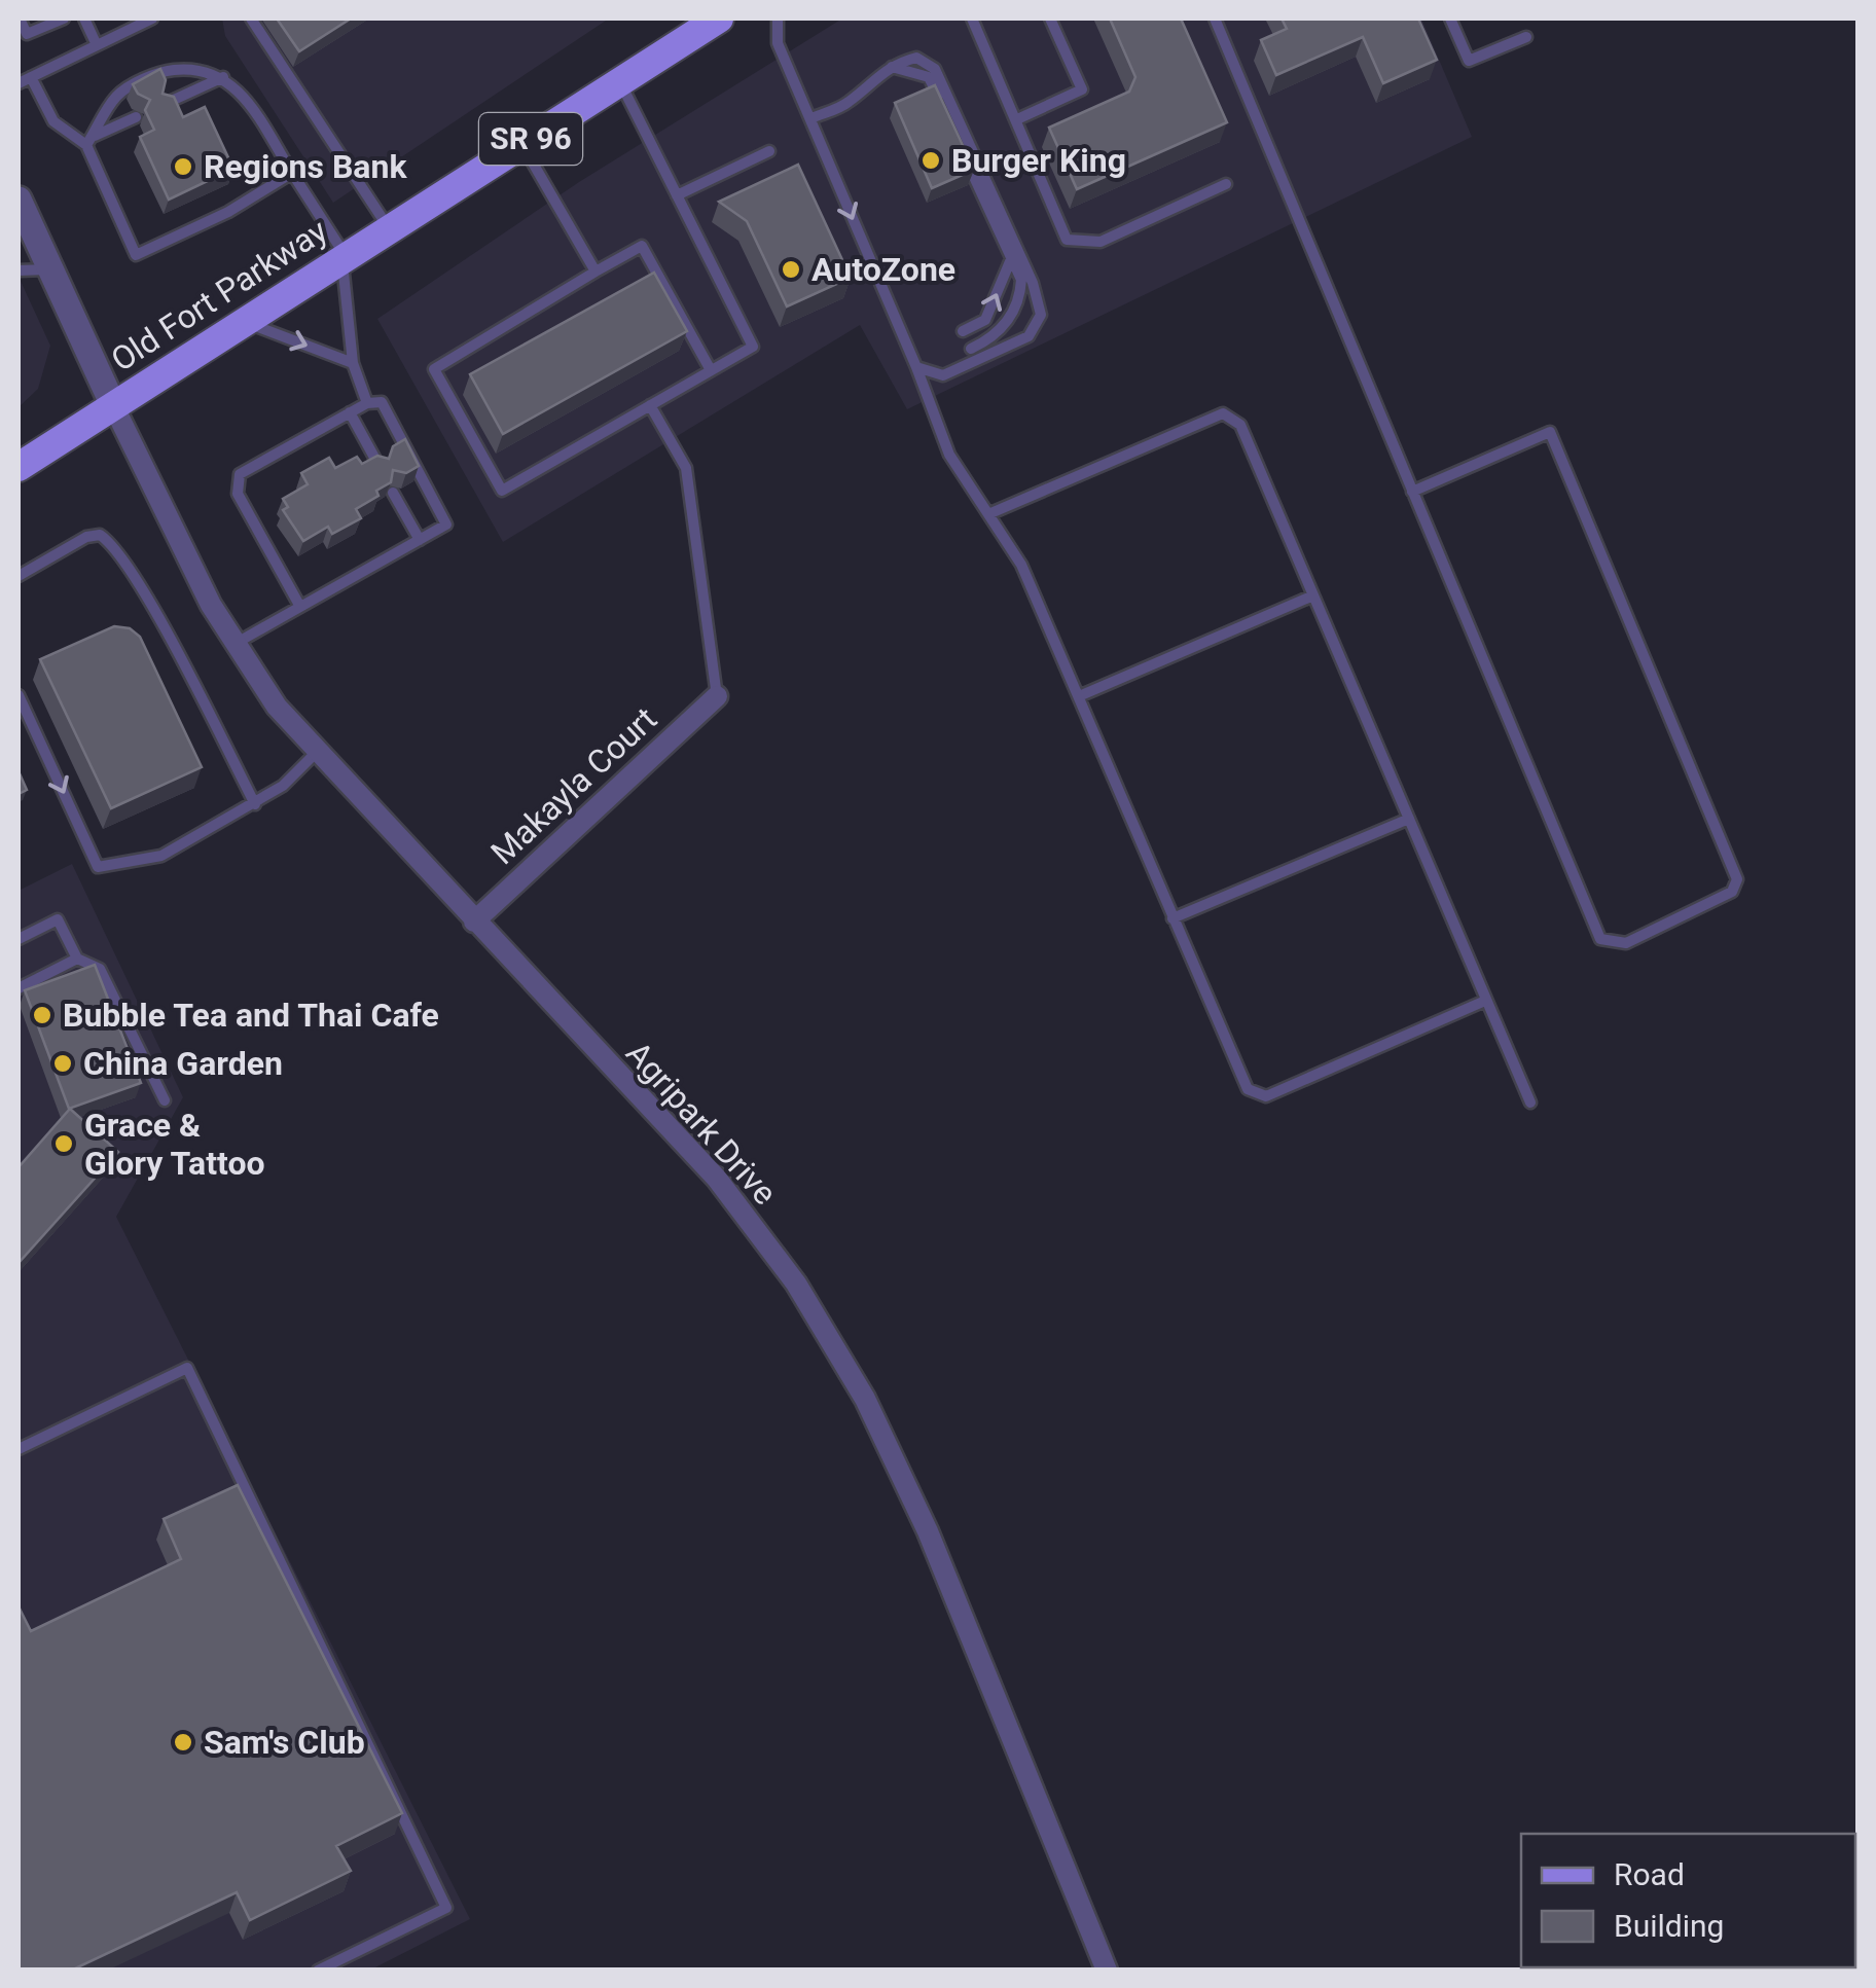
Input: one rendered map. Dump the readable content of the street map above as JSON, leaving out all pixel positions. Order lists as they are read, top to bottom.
{
  "streets": {
    "main road": ["SR 96", "Old Fort Parkway"],
    "street": ["Makayla Court", "Agripark Drive"]
  },
  "crossings": [
    ["Old Fort Parkway", "Agripark Drive"],
    ["Makayla Court", "Agripark Drive"]
  ],
  "places": [
    "Burger King",
    "Regions Bank",
    "AutoZone",
    "Bubble Tea and Thai Cafe",
    "China Garden",
    "Grace & Glory Tattoo",
    "Sam's Club"
  ],
  "legend": ["Road", "Building"]
}
